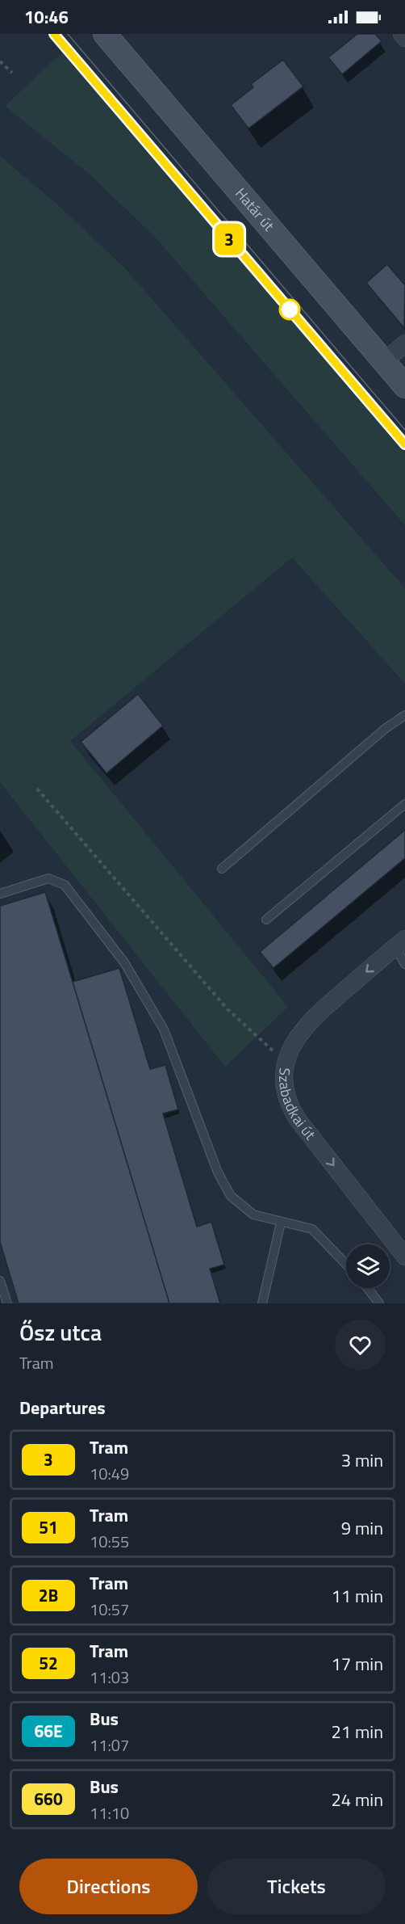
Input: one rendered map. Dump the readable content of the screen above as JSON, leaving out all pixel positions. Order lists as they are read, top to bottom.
{
  "streets": {
    "main road": ["Határ út"],
    "street": ["Szabadkai út"]
  },
  "lines": ["tram line 3"],
  "page": {
    "status": "10:46",
    "on_map": "3",
    "heading": [
      ["Ősz utca", "Tram"],
      "Departures"
    ],
    "list": [
      {
        "mark": "3",
        "name": "Tram",
        "note": "10:49",
        "value": "3 min"
      },
      {
        "mark": "51",
        "name": "Tram",
        "note": "10:55",
        "value": "9 min"
      },
      {
        "mark": "2B",
        "name": "Tram",
        "note": "10:57",
        "value": "11 min"
      },
      {
        "mark": "52",
        "name": "Tram",
        "note": "11:03",
        "value": "17 min"
      },
      {
        "mark": "66E",
        "name": "Bus",
        "note": "11:07",
        "value": "21 min"
      },
      {
        "mark": "660",
        "name": "Bus",
        "note": "11:10",
        "value": "24 min"
      }
    ],
    "buttons": ["Directions", "Tickets"]
  }
}
